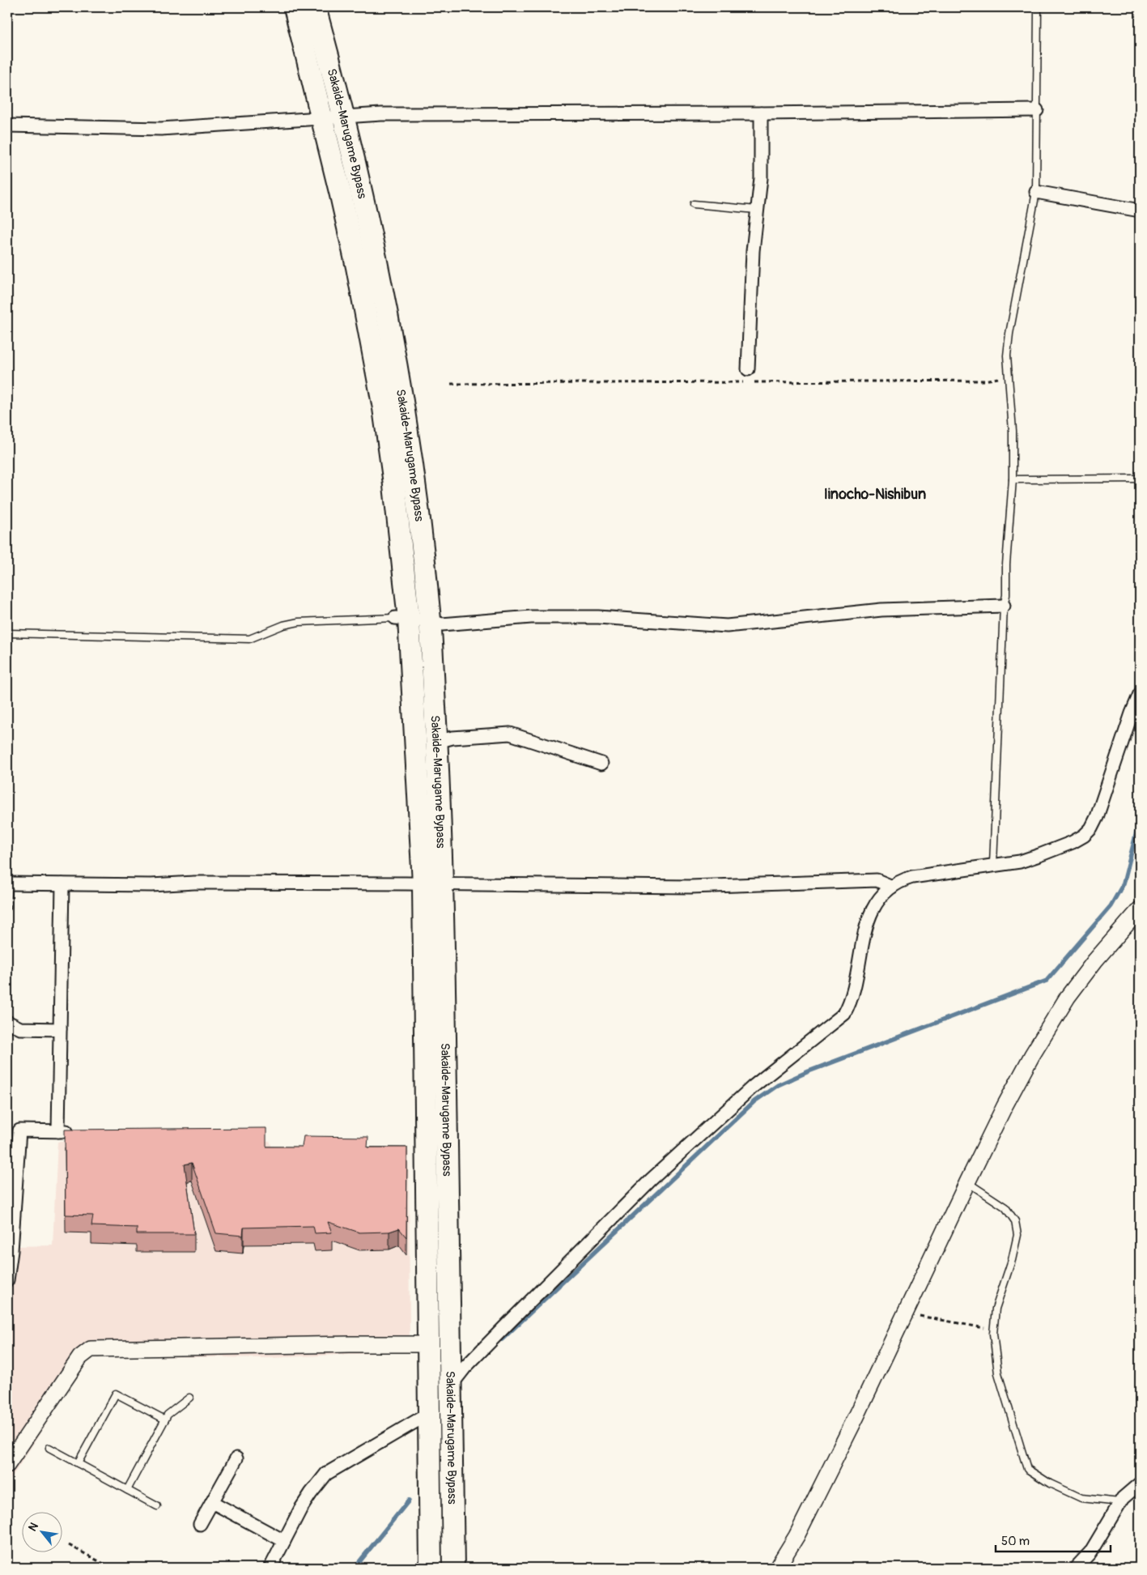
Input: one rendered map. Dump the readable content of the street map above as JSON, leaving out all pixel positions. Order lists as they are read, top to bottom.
{
  "streets": {
    "highway": ["Sakaide-Marugame Bypass"]
  },
  "districts": ["Iinocho-Nishibun"],
  "scale_bar": "50 m",
  "north": "top left"
}
